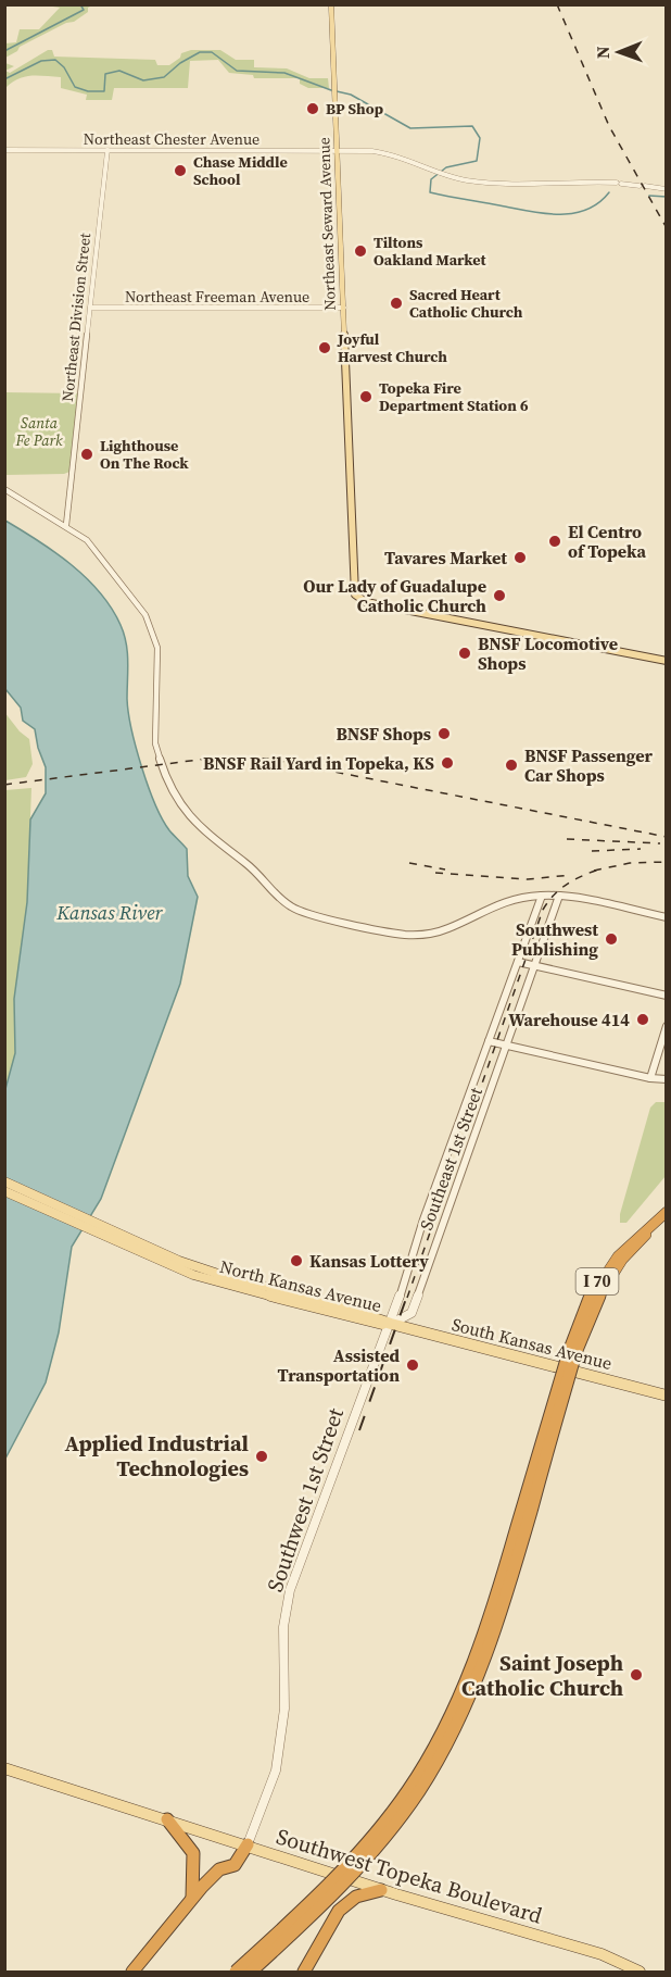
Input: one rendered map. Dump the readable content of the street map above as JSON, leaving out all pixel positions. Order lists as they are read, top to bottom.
{
  "streets": {
    "highway": ["I 70"],
    "main road": [
      "Northeast Seward Avenue",
      "North Kansas Avenue",
      "South Kansas Avenue",
      "Southwest Topeka Boulevard"
    ],
    "street": [
      "Northeast Chester Avenue",
      "Northeast Freeman Avenue",
      "Northeast Division Street",
      "Southeast 1st Street",
      "Southwest 1st Street"
    ]
  },
  "crossings": [
    ["Northeast Chester Avenue", "Northeast Seward Avenue"],
    ["Northeast Chester Avenue", "Northeast Division Street"],
    ["Northeast Seward Avenue", "Northeast Freeman Avenue"],
    ["Northeast Freeman Avenue", "Northeast Division Street"],
    ["Southeast 1st Street", "North Kansas Avenue"],
    ["Southeast 1st Street", "South Kansas Avenue"],
    ["Southeast 1st Street", "Southwest 1st Street"],
    ["North Kansas Avenue", "South Kansas Avenue"],
    ["North Kansas Avenue", "Southwest 1st Street"],
    ["South Kansas Avenue", "Southwest 1st Street"],
    ["Southwest 1st Street", "Southwest Topeka Boulevard"]
  ],
  "water": ["Kansas River"],
  "parks": ["Santa Fe Park"],
  "places": [
    "BP Shop",
    "Chase Middle School",
    "Tiltons Oakland Market",
    "Sacred Heart Catholic Church",
    "Joyful Harvest Church",
    "Topeka Fire Department Station 6",
    "Lighthouse On The Rock",
    "El Centro of Topeka",
    "Tavares Market",
    "Our Lady of Guadalupe Catholic Church",
    "BNSF Locomotive Shops",
    "BNSF Shops",
    "BNSF Rail Yard in Topeka, KS",
    "BNSF Passenger Car Shops",
    "Southwest Publishing",
    "Warehouse 414",
    "Kansas Lottery",
    "Assisted Transportation",
    "Applied Industrial Technologies",
    "Saint Joseph Catholic Church"
  ],
  "north": "left"
}
